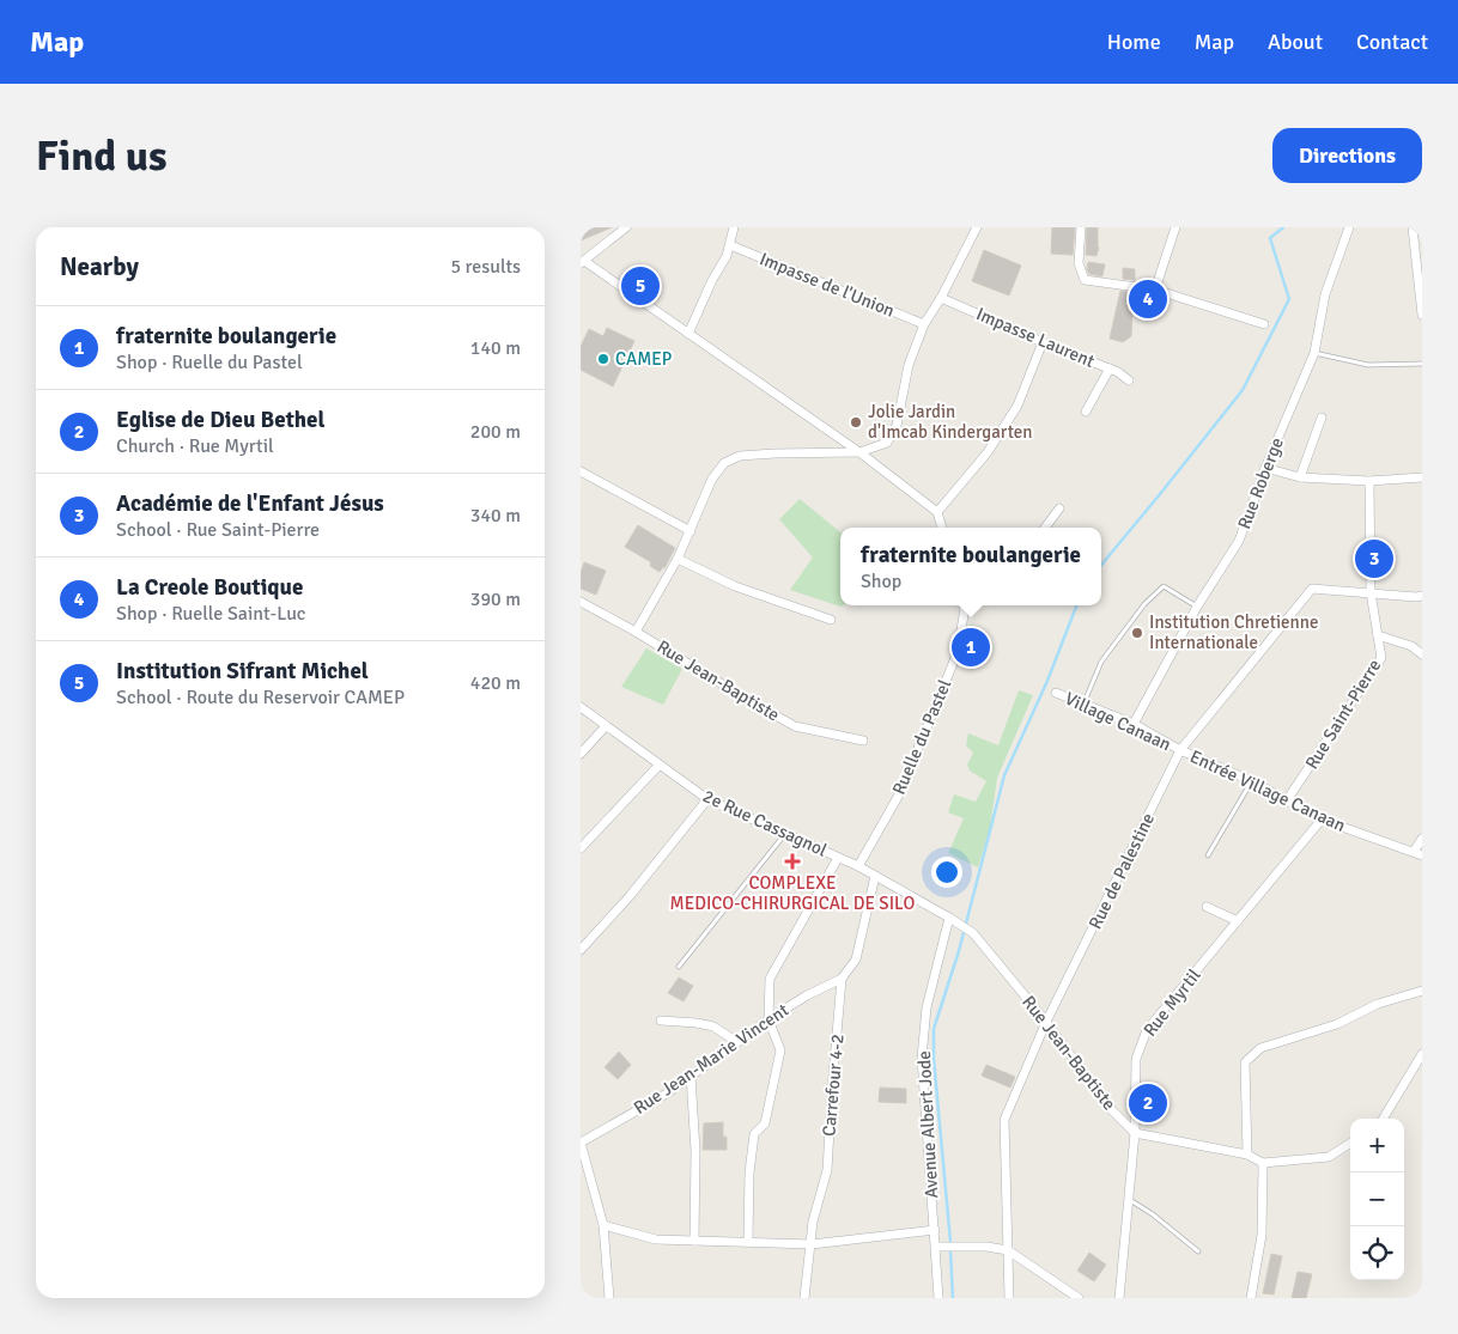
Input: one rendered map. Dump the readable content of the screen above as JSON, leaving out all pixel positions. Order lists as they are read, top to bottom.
{
  "streets": {
    "street": [
      "Impasse de l'Union",
      "Impasse Laurent",
      "Rue Roberge",
      "Rue Jean-Baptiste",
      "Rue Saint-Pierre",
      "Village Canaan",
      "Ruelle du Pastel",
      "Entrée Village Canaan",
      "2e Rue Cassagnol",
      "Rue de Palestine",
      "Rue Myrtil",
      "Rue Jean-Marie Vincent",
      "Carrefour 4-2",
      "Avenue Albert Jode"
    ]
  },
  "crossings": [
    ["Rue Roberge", "Village Canaan"],
    ["Rue Jean-Baptiste", "2e Rue Cassagnol"],
    ["Rue Jean-Baptiste", "Rue de Palestine"],
    ["Rue Jean-Baptiste", "Rue Myrtil"],
    ["Rue Saint-Pierre", "Entrée Village Canaan"],
    ["Rue Saint-Pierre", "Rue de Palestine"],
    ["Village Canaan", "Entrée Village Canaan"],
    ["Village Canaan", "Rue de Palestine"],
    ["Ruelle du Pastel", "2e Rue Cassagnol"],
    ["Entrée Village Canaan", "Rue de Palestine"],
    ["Entrée Village Canaan", "Rue Myrtil"],
    ["2e Rue Cassagnol", "Carrefour 4-2"],
    ["2e Rue Cassagnol", "Avenue Albert Jode"],
    ["Rue Jean-Marie Vincent", "Carrefour 4-2"]
  ],
  "places": {
    "other": ["CAMEP", "Jolie Jardin d'Imcab Kindergarten", "Institution Chretienne Internationale"],
    "health": ["COMPLEXE MEDICO-CHIRURGICAL DE SILO"]
  },
  "page": {
    "header": "Map",
    "nav": [
      "Home",
      "Map",
      "About",
      "Contact"
    ],
    "buttons": "Directions",
    "title": "Find us",
    "heading": ["Nearby", "5 results"],
    "pins": [
      "5",
      "4",
      "3",
      "1",
      "2"
    ],
    "list": [
      {
        "mark": "1",
        "name": "fraternite boulangerie",
        "note": "Shop · Ruelle du Pastel",
        "value": "140 m"
      },
      {
        "mark": "2",
        "name": "Eglise de Dieu Bethel",
        "note": "Church · Rue Myrtil",
        "value": "200 m"
      },
      {
        "mark": "3",
        "name": "Académie de l'Enfant Jésus",
        "note": "School · Rue Saint-Pierre",
        "value": "340 m"
      },
      {
        "mark": "4",
        "name": "La Creole Boutique",
        "note": "Shop · Ruelle Saint-Luc",
        "value": "390 m"
      },
      {
        "mark": "5",
        "name": "Institution Sifrant Michel",
        "note": "School · Route du Reservoir CAMEP",
        "value": "420 m"
      }
    ],
    "popup": ["fraternite boulangerie", "Shop"],
    "map_buttons": ["+", "−"]
  }
}
